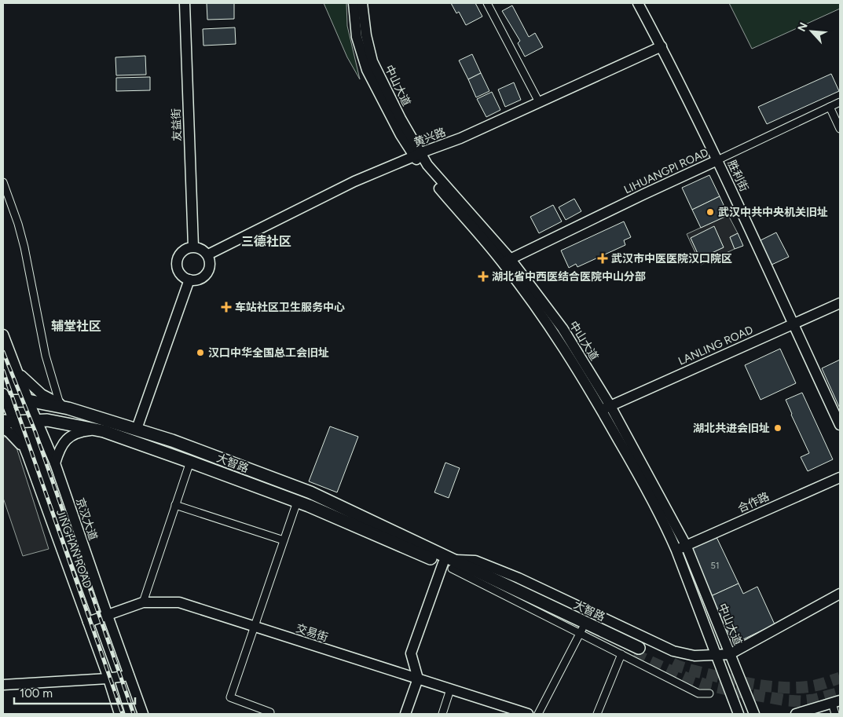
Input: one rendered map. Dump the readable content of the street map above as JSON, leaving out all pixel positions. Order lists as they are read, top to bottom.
{
  "streets": {
    "main road": ["大智路"],
    "street": [
      "中山大道",
      "友益街",
      "黄兴路",
      "LIHUANGPI ROAD",
      "胜利街",
      "LANLING ROAD",
      "合作路",
      "京汉大道",
      "JINGHAN ROAD",
      "交易街"
    ]
  },
  "crossings": [
    ["中山大道", "黄兴路"],
    ["中山大道", "LIHUANGPI ROAD"],
    ["中山大道", "LANLING ROAD"],
    ["中山大道", "大智路"],
    ["中山大道", "合作路"],
    ["友益街", "黄兴路"],
    ["黄兴路", "胜利街"],
    ["LIHUANGPI ROAD", "胜利街"],
    ["胜利街", "LANLING ROAD"],
    ["大智路", "京汉大道"],
    ["大智路", "JINGHAN ROAD"],
    ["京汉大道", "交易街"],
    ["JINGHAN ROAD", "交易街"]
  ],
  "districts": ["三德社区", "辅堂社区"],
  "places": {
    "other": ["武汉中共中央机关旧址", "汉口中华全国总工会旧址", "湖北共进会旧址"],
    "health": ["武汉市中医医院汉口院区", "湖北省中西医结合医院中山分部", "车站社区卫生服务中心"]
  },
  "house_numbers": ["51"],
  "scale_bar": "100 m",
  "north": "top left"
}
